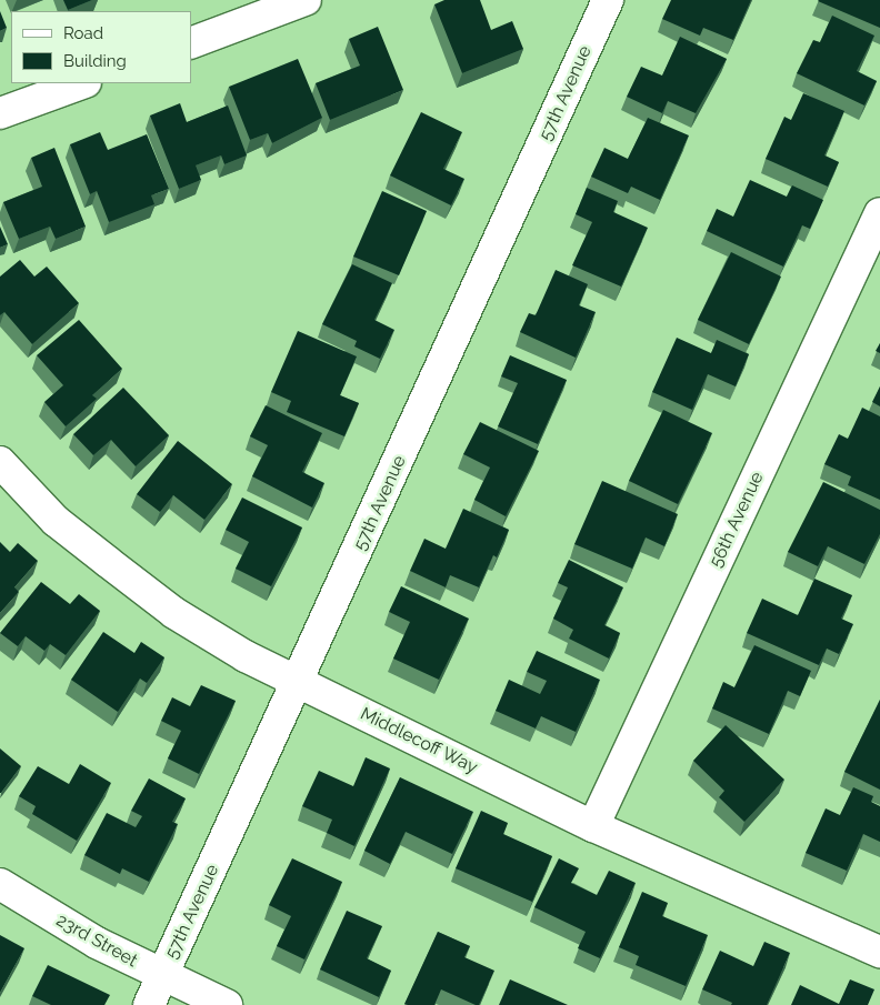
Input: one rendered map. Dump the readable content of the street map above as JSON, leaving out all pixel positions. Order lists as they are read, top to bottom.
{
  "streets": {
    "street": [
      "57th Avenue",
      "56th Avenue",
      "Middlecoff Way",
      "23rd Street"
    ]
  },
  "crossings": [
    ["57th Avenue", "Middlecoff Way"],
    ["57th Avenue", "23rd Street"],
    ["56th Avenue", "Middlecoff Way"]
  ],
  "legend": ["Road", "Building"]
}
